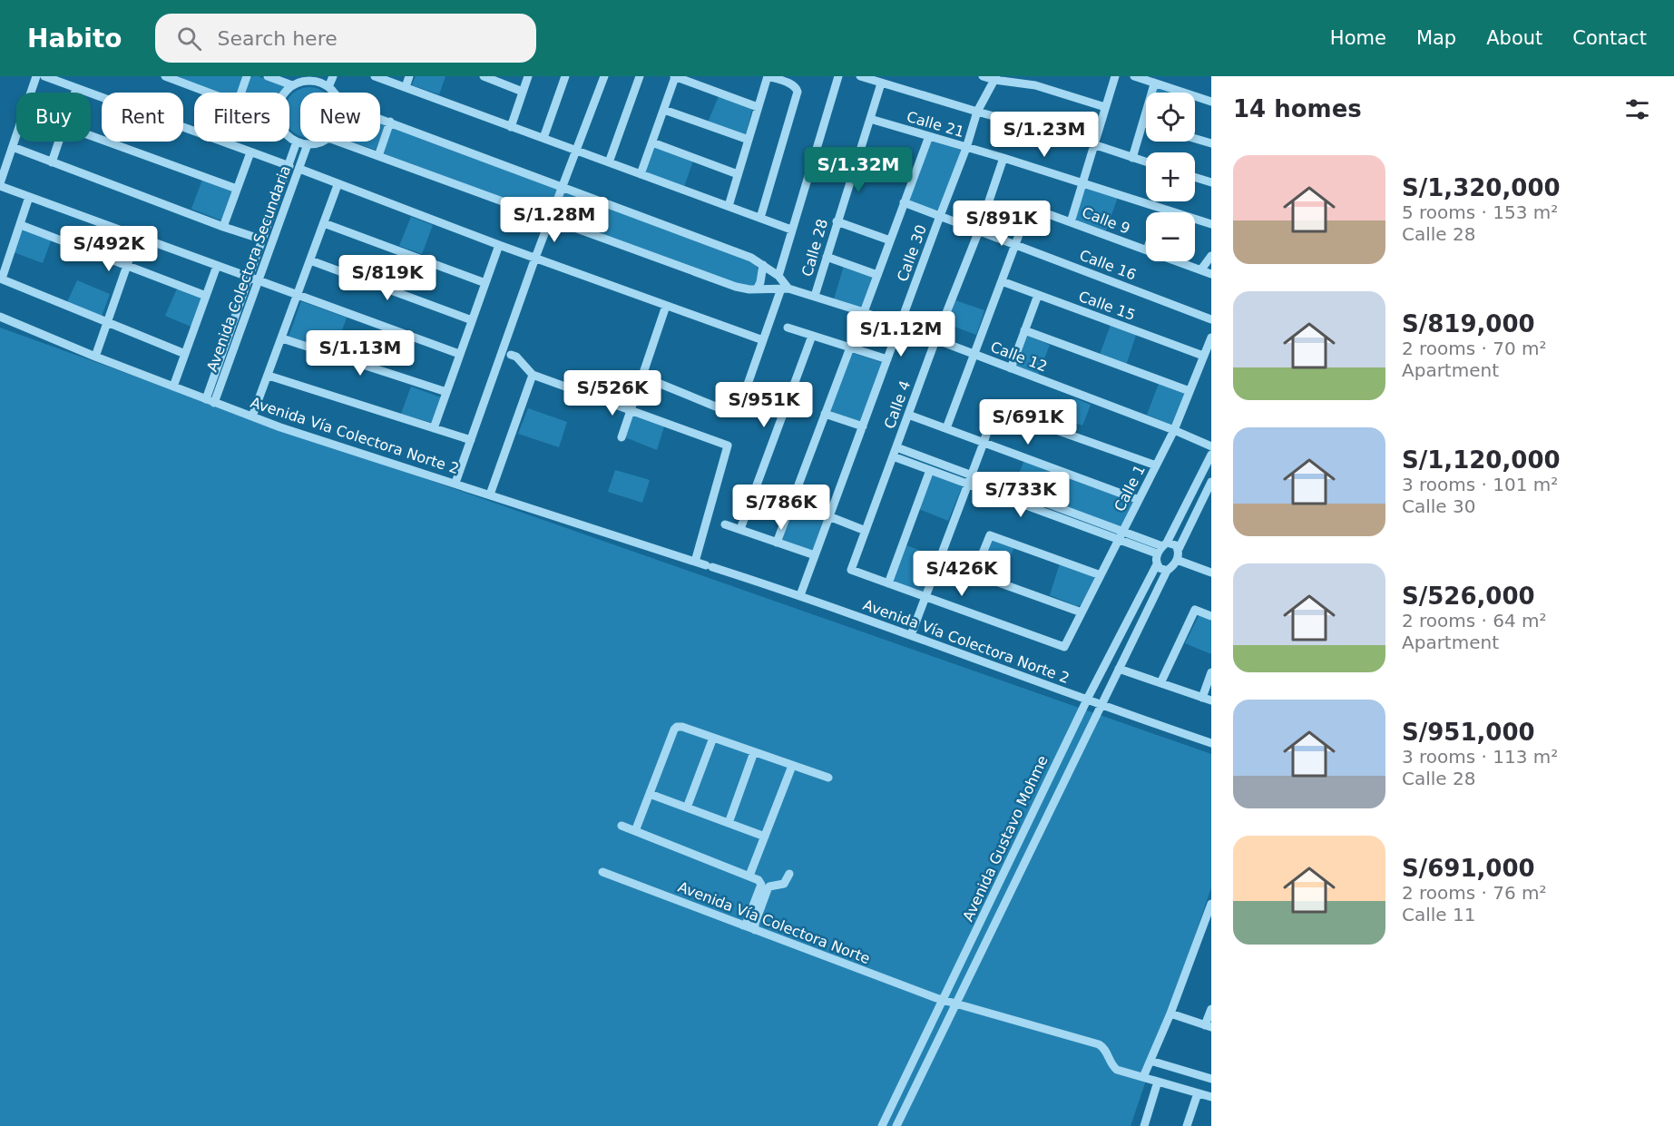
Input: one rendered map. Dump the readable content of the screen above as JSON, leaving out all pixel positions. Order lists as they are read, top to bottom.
{
  "streets": {
    "street": [
      "Calle 21",
      "Calle 9",
      "Calle 28",
      "Calle 30",
      "Calle 16",
      "Avenida Colectora Secundaria",
      "Calle 15",
      "Calle 12",
      "Calle 4",
      "Avenida Vía Colectora Norte 2",
      "Calle 1",
      "Avenida Gustavo Mohme",
      "Avenida Vía Colectora Norte"
    ]
  },
  "crossings": [
    ["Calle 21", "Calle 28"],
    ["Calle 21", "Calle 30"],
    ["Calle 21", "Calle 4"],
    ["Calle 9", "Calle 16"],
    ["Calle 9", "Calle 15"],
    ["Calle 9", "Calle 12"],
    ["Calle 28", "Calle 12"],
    ["Calle 30", "Calle 16"],
    ["Calle 30", "Calle 12"],
    ["Calle 30", "Avenida Vía Colectora Norte 2"],
    ["Calle 16", "Calle 4"],
    ["Avenida Colectora Secundaria", "Avenida Vía Colectora Norte 2"],
    ["Calle 15", "Calle 1"],
    ["Calle 12", "Calle 4"],
    ["Calle 12", "Calle 1"],
    ["Avenida Vía Colectora Norte 2", "Avenida Gustavo Mohme"],
    ["Avenida Gustavo Mohme", "Avenida Vía Colectora Norte"]
  ],
  "page": {
    "header": "Habito",
    "search": "Search here",
    "nav": [
      "Home",
      "Map",
      "About",
      "Contact"
    ],
    "heading": "14 homes",
    "map_buttons": ["+", "−"],
    "chip": [
      "Buy",
      "Rent",
      "Filters",
      "New"
    ],
    "price": [
      "S/1.23M",
      "S/1.32M",
      "S/1.28M",
      "S/891K",
      "S/492K",
      "S/819K",
      "S/1.12M",
      "S/1.13M",
      "S/526K",
      "S/951K",
      "S/691K",
      "S/733K",
      "S/786K",
      "S/426K"
    ],
    "list": [
      {
        "name": "S/1,320,000",
        "note": "5 rooms · 153 m² · Calle 28"
      },
      {
        "name": "S/819,000",
        "note": "2 rooms · 70 m² · Apartment"
      },
      {
        "name": "S/1,120,000",
        "note": "3 rooms · 101 m² · Calle 30"
      },
      {
        "name": "S/526,000",
        "note": "2 rooms · 64 m² · Apartment"
      },
      {
        "name": "S/951,000",
        "note": "3 rooms · 113 m² · Calle 28"
      },
      {
        "name": "S/691,000",
        "note": "2 rooms · 76 m² · Calle 11"
      }
    ]
  }
}
